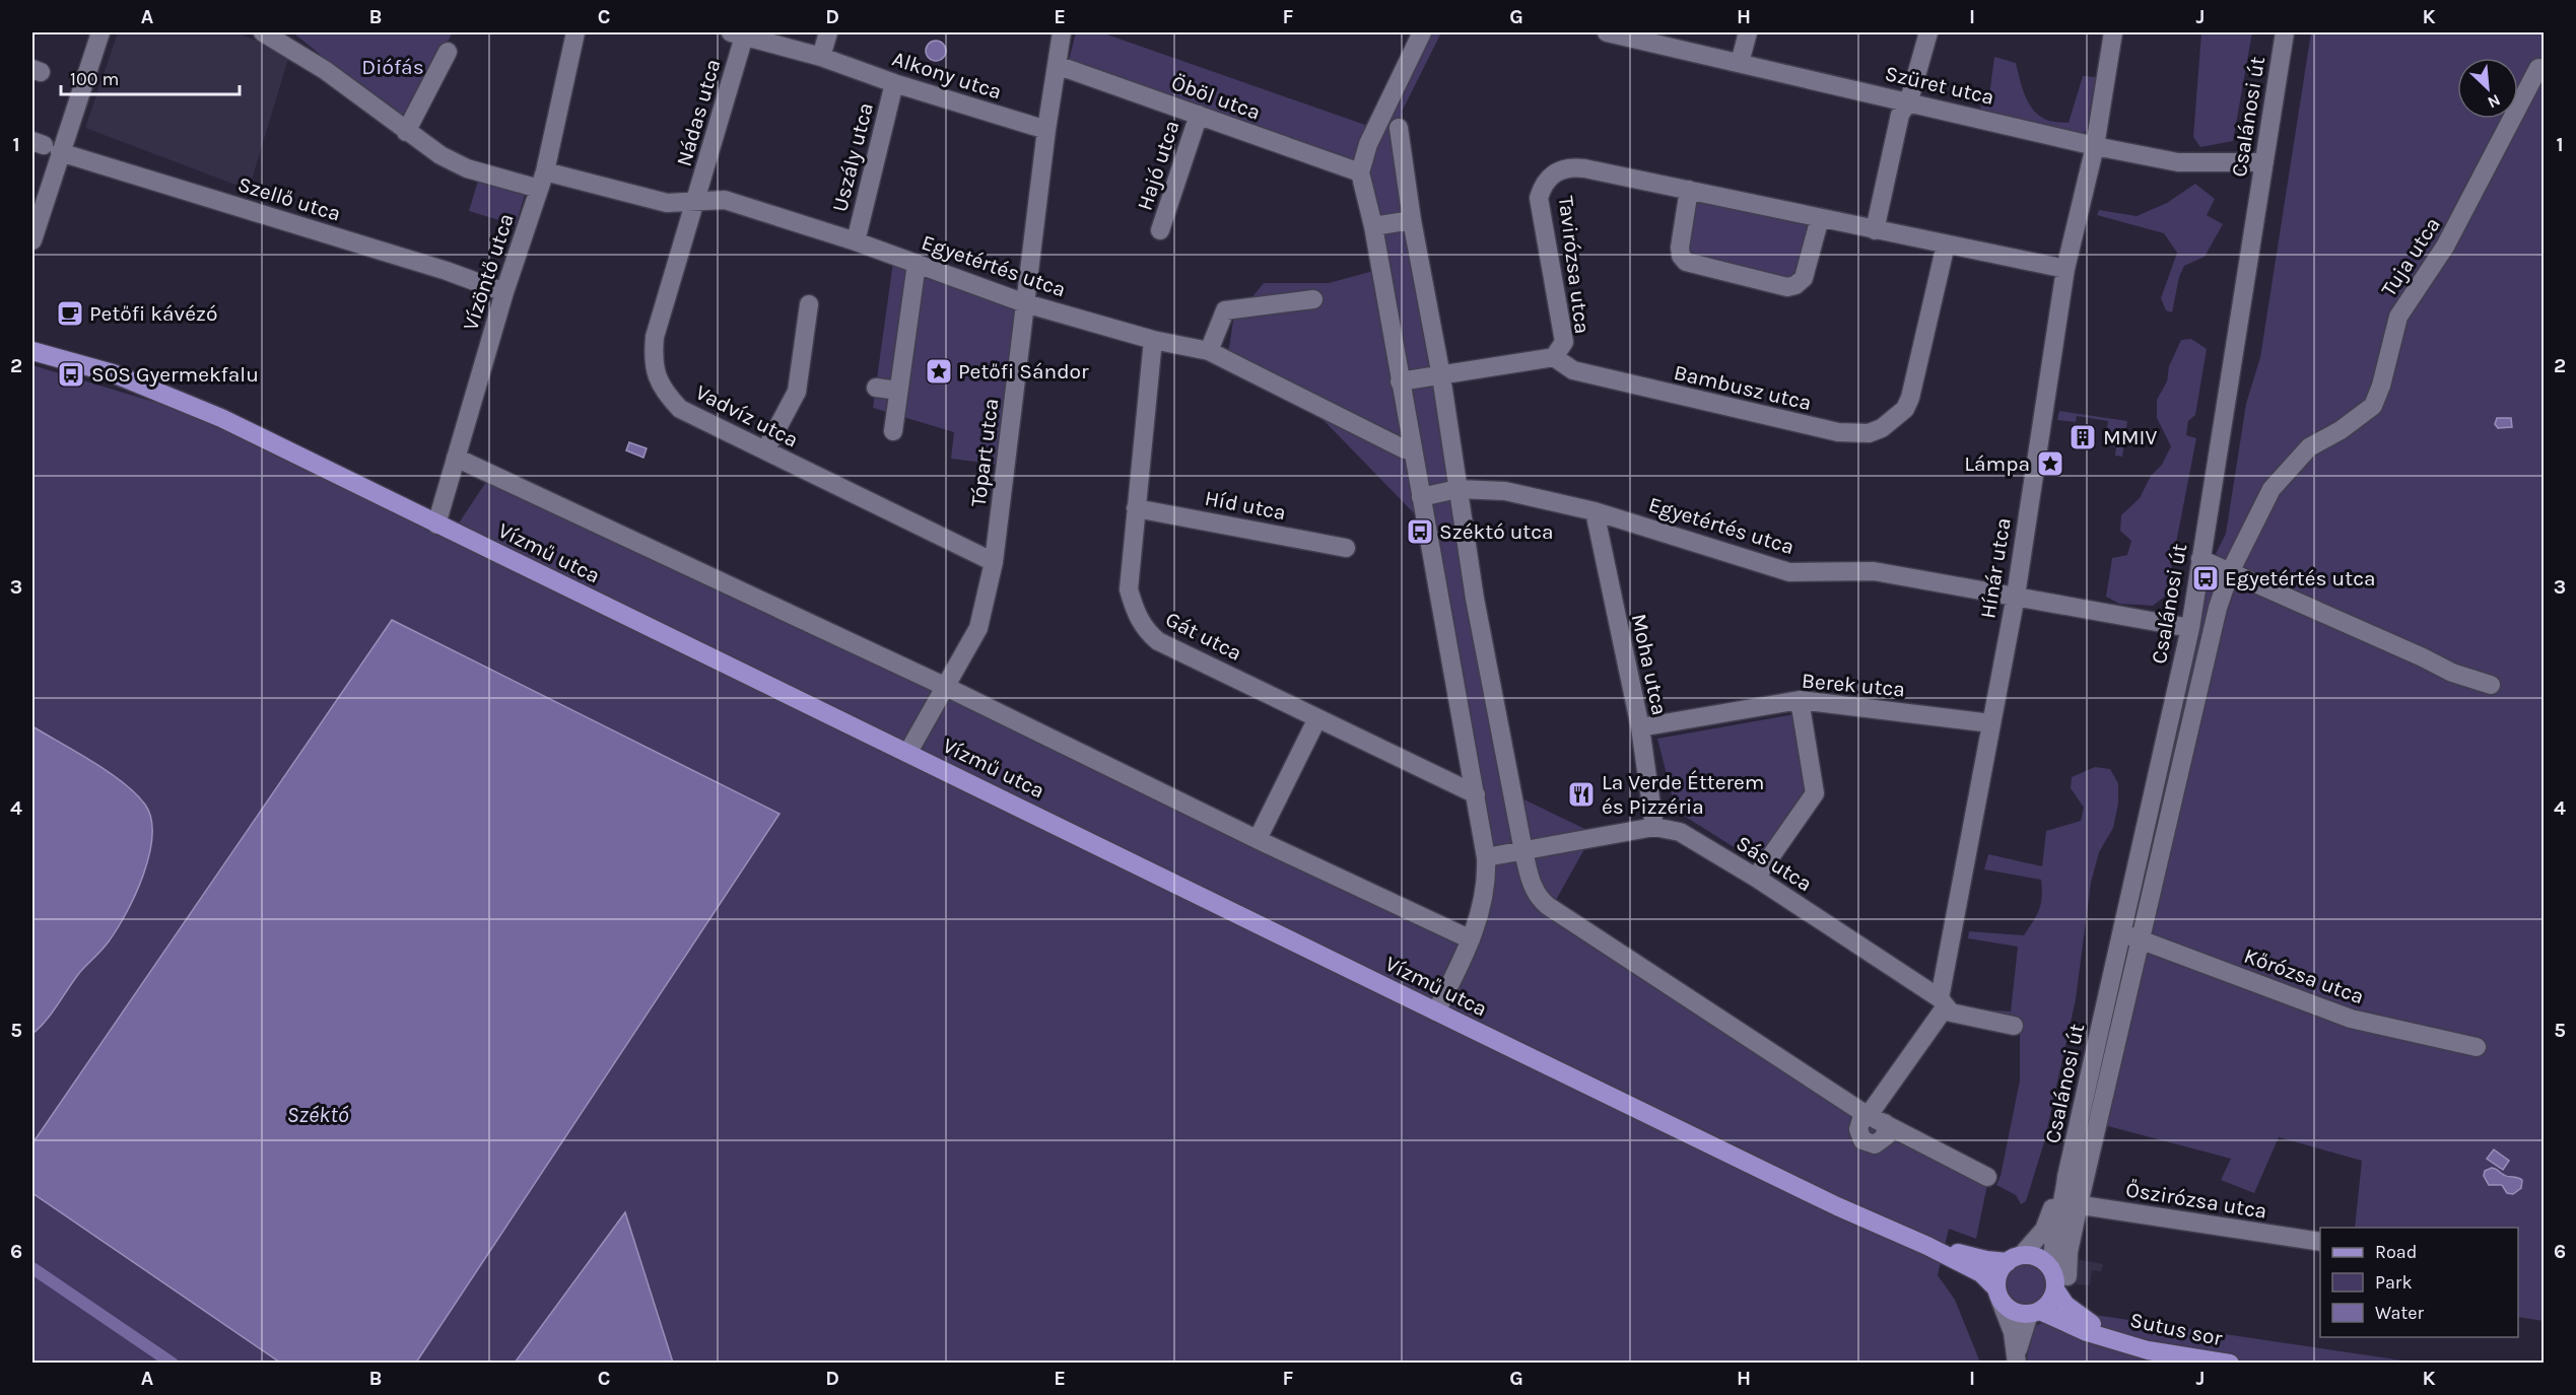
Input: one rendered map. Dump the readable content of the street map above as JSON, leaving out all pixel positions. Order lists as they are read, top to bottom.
{
  "streets": {
    "main road": ["Vízmű utca", "Sutus sor"],
    "street": [
      "Alkony utca",
      "Szüret utca",
      "Öböl utca",
      "Nádas utca",
      "Csalánosi út",
      "Uszály utca",
      "Hajó utca",
      "Szellő utca",
      "Tuja utca",
      "Tavirózsa utca",
      "Egyetértés utca",
      "Vízöntő utca",
      "Bambusz utca",
      "Vadvíz utca",
      "Tópart utca",
      "Híd utca",
      "Hínár utca",
      "Gát utca",
      "Moha utca",
      "Berek utca",
      "Sás utca",
      "Kőrózsa utca",
      "Őszirózsa utca"
    ]
  },
  "crossings": [
    ["Alkony utca", "Nádas utca"],
    ["Alkony utca", "Uszály utca"],
    ["Alkony utca", "Tópart utca"],
    ["Szüret utca", "Csalánosi út"],
    ["Szüret utca", "Hínár utca"],
    ["Öböl utca", "Hajó utca"],
    ["Öböl utca", "Tópart utca"],
    ["Nádas utca", "Egyetértés utca"],
    ["Nádas utca", "Vadvíz utca"],
    ["Csalánosi út", "Tuja utca"],
    ["Csalánosi út", "Egyetértés utca"],
    ["Csalánosi út", "Kőrózsa utca"],
    ["Csalánosi út", "Őszirózsa utca"],
    ["Uszály utca", "Egyetértés utca"],
    ["Szellő utca", "Vízöntő utca"],
    ["Tuja utca", "Kőrózsa utca"],
    ["Tuja utca", "Őszirózsa utca"],
    ["Tavirózsa utca", "Bambusz utca"],
    ["Tavirózsa utca", "Hínár utca"],
    ["Egyetértés utca", "Vízöntő utca"],
    ["Egyetértés utca", "Vadvíz utca"],
    ["Egyetértés utca", "Tópart utca"],
    ["Egyetértés utca", "Hínár utca"],
    ["Egyetértés utca", "Gát utca"],
    ["Egyetértés utca", "Moha utca"],
    ["Vízöntő utca", "Vízmű utca"],
    ["Vadvíz utca", "Tópart utca"],
    ["Tópart utca", "Vízmű utca"],
    ["Híd utca", "Gát utca"],
    ["Hínár utca", "Berek utca"],
    ["Hínár utca", "Sás utca"],
    ["Moha utca", "Berek utca"],
    ["Moha utca", "Sás utca"]
  ],
  "water": ["Széktó"],
  "parks": ["Diófás"],
  "places": {
    "cafe": ["Petőfi kávézó"],
    "place": ["Petőfi Sándor", "Lámpa"],
    "bus stop": ["SOS Gyermekfalu", "Széktó utca", "Egyetértés utca"],
    "building": ["MMIV"],
    "restaurant": ["La Verde Étterem és Pizzéria"]
  },
  "legend": ["Road", "Park", "Water"],
  "scale_bar": "100 m",
  "north": "bottom right",
  "grid": {
    "columns": [
      "A",
      "B",
      "C",
      "D",
      "E",
      "F",
      "G",
      "H",
      "I",
      "J",
      "K"
    ],
    "rows": [
      "1",
      "2",
      "3",
      "4",
      "5",
      "6"
    ]
  }
}
